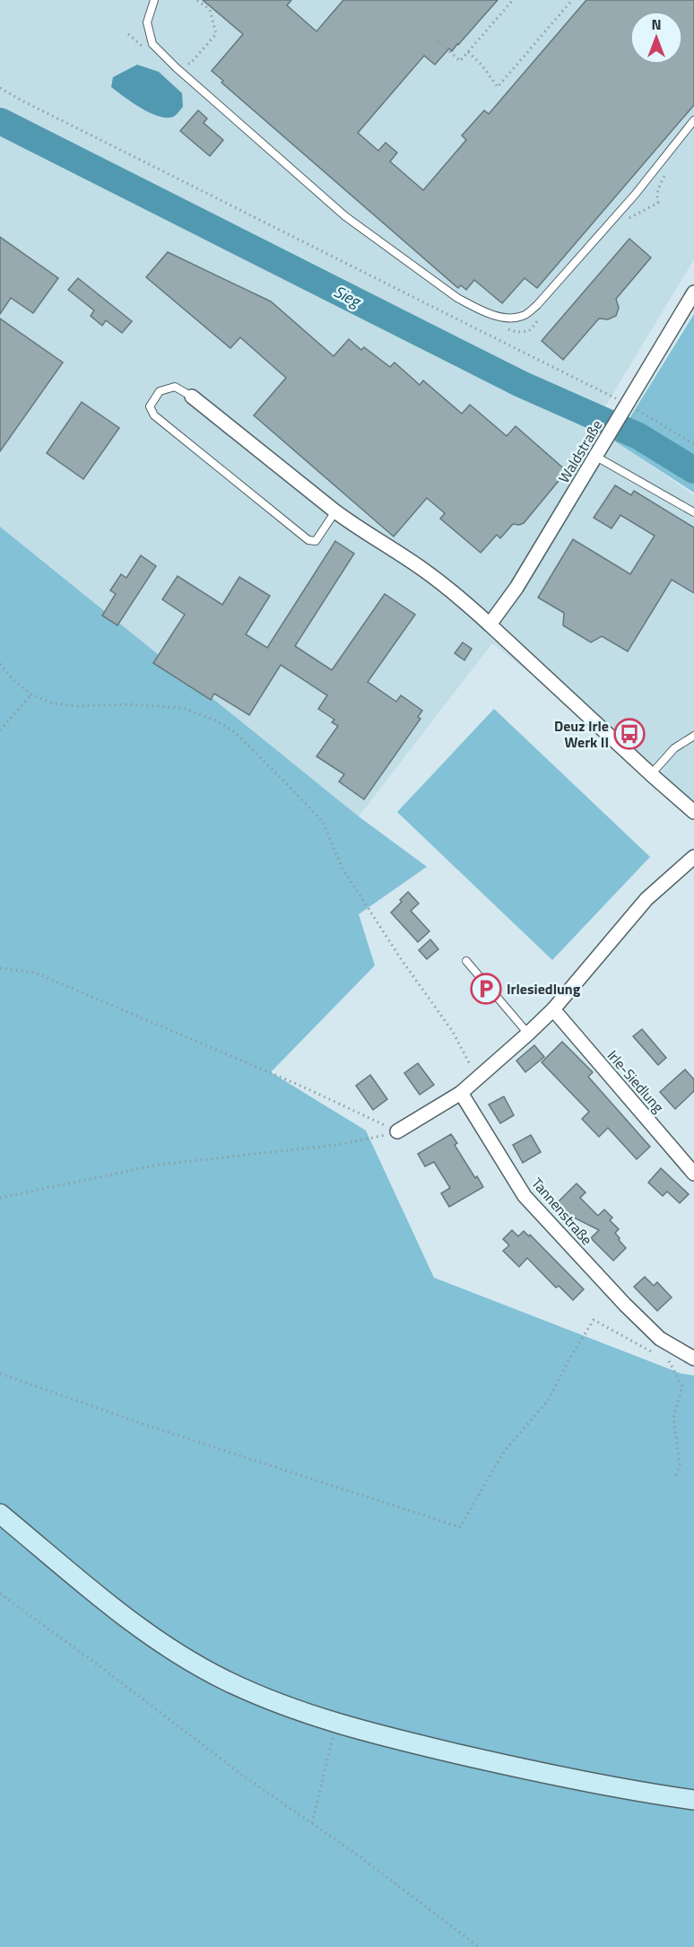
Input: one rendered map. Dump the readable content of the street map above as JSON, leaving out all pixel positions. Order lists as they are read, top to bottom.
{
  "streets": {
    "street": ["Waldstraße", "Irle-Siedlung", "Tannenstraße"]
  },
  "water": ["Sieg"],
  "places": {
    "bus stop": ["Deuz Irle Werk II"],
    "parking": ["Irlesiedlung"]
  },
  "north": "top"
}
